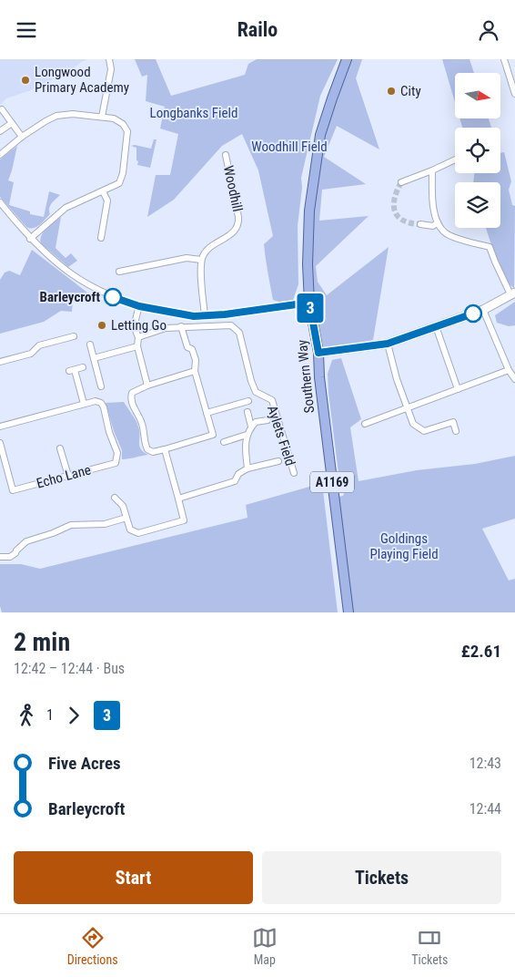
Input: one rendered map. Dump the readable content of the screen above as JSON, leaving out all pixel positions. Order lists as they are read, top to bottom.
{
  "streets": {
    "main road": ["Southern Way", "A1169"],
    "street": ["Woodhill", "Aylets Field", "Echo Lane"]
  },
  "parks": ["Longbanks Field", "Woodhill Field", "Goldings Playing Field"],
  "places": [
    "Longwood Primary Academy",
    "City",
    "Barleycroft",
    "Letting Go"
  ],
  "lines": ["bus line 3"],
  "north": "right",
  "page": {
    "header": "Railo",
    "on_map": "3",
    "heading": ["2 min", "12:42 – 12:44 · Bus", "£2.61"],
    "legs": ["1", "3"],
    "list": [
      {
        "name": "Five Acres",
        "value": "12:43"
      },
      {
        "name": "Barleycroft",
        "value": "12:44"
      }
    ],
    "buttons": ["Start", "Tickets"],
    "tabs": ["Directions", "Map", "Tickets"]
  }
}
